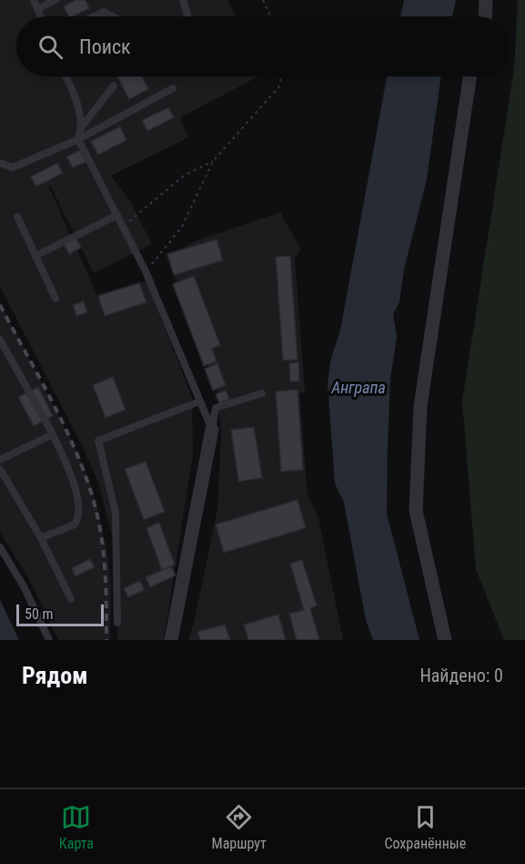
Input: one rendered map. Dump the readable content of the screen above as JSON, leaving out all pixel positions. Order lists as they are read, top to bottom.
{
  "water": ["Анграпа"],
  "scale_bar": "50 m",
  "page": {
    "search": "Поиск",
    "scale": "50 m",
    "heading": ["Рядом", "Найдено: 0"],
    "nav": ["Карта", "Маршрут", "Сохранённые"]
  }
}
